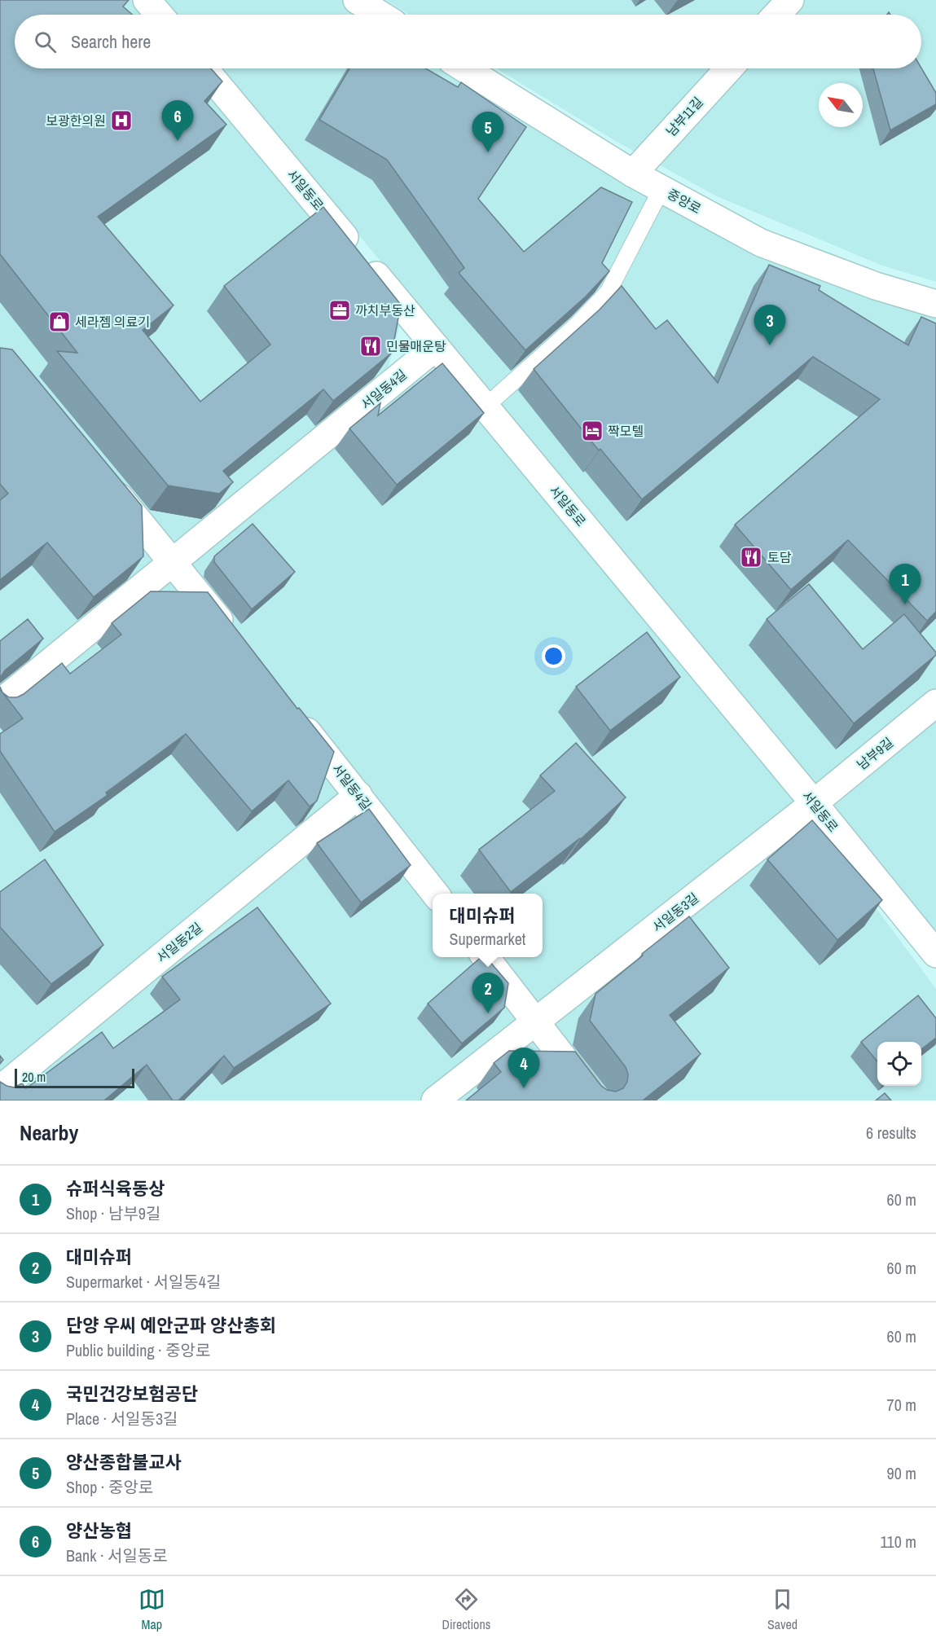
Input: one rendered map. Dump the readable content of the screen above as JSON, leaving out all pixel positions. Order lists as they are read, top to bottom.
{
  "streets": {
    "street": [
      "남부11길",
      "서일동로",
      "중앙로",
      "서일동4길",
      "남부9길",
      "서일동3길",
      "서일동2길"
    ]
  },
  "crossings": [
    ["남부11길", "중앙로"],
    ["서일동로", "서일동4길"],
    ["서일동로", "남부9길"],
    ["서일동로", "서일동3길"],
    ["서일동4길", "서일동2길"],
    ["남부9길", "서일동3길"]
  ],
  "places": {
    "hospital": ["보광한의원"],
    "office": ["까치부동산"],
    "shop": ["세라젬 의료기"],
    "restaurant": ["민물매운탕", "토담"],
    "hotel": ["짝모텔"]
  },
  "scale_bar": "20 m",
  "north": "top left",
  "page": {
    "search": "Search here",
    "pins": [
      "6",
      "5",
      "3",
      "1",
      "2",
      "4"
    ],
    "popup": ["대미슈퍼", "Supermarket"],
    "scale": "20 m",
    "heading": ["Nearby", "6 results"],
    "list": [
      {
        "mark": "1",
        "name": "슈퍼식육동상",
        "note": "Shop · 남부9길",
        "value": "60 m"
      },
      {
        "mark": "2",
        "name": "대미슈퍼",
        "note": "Supermarket · 서일동4길",
        "value": "60 m"
      },
      {
        "mark": "3",
        "name": "단양 우씨 예안군파 양산총회",
        "note": "Public building · 중앙로",
        "value": "60 m"
      },
      {
        "mark": "4",
        "name": "국민건강보험공단",
        "note": "Place · 서일동3길",
        "value": "70 m"
      },
      {
        "mark": "5",
        "name": "양산종합불교사",
        "note": "Shop · 중앙로",
        "value": "90 m"
      },
      {
        "mark": "6",
        "name": "양산농협",
        "note": "Bank · 서일동로",
        "value": "110 m"
      }
    ],
    "nav": ["Map", "Directions", "Saved"]
  }
}
